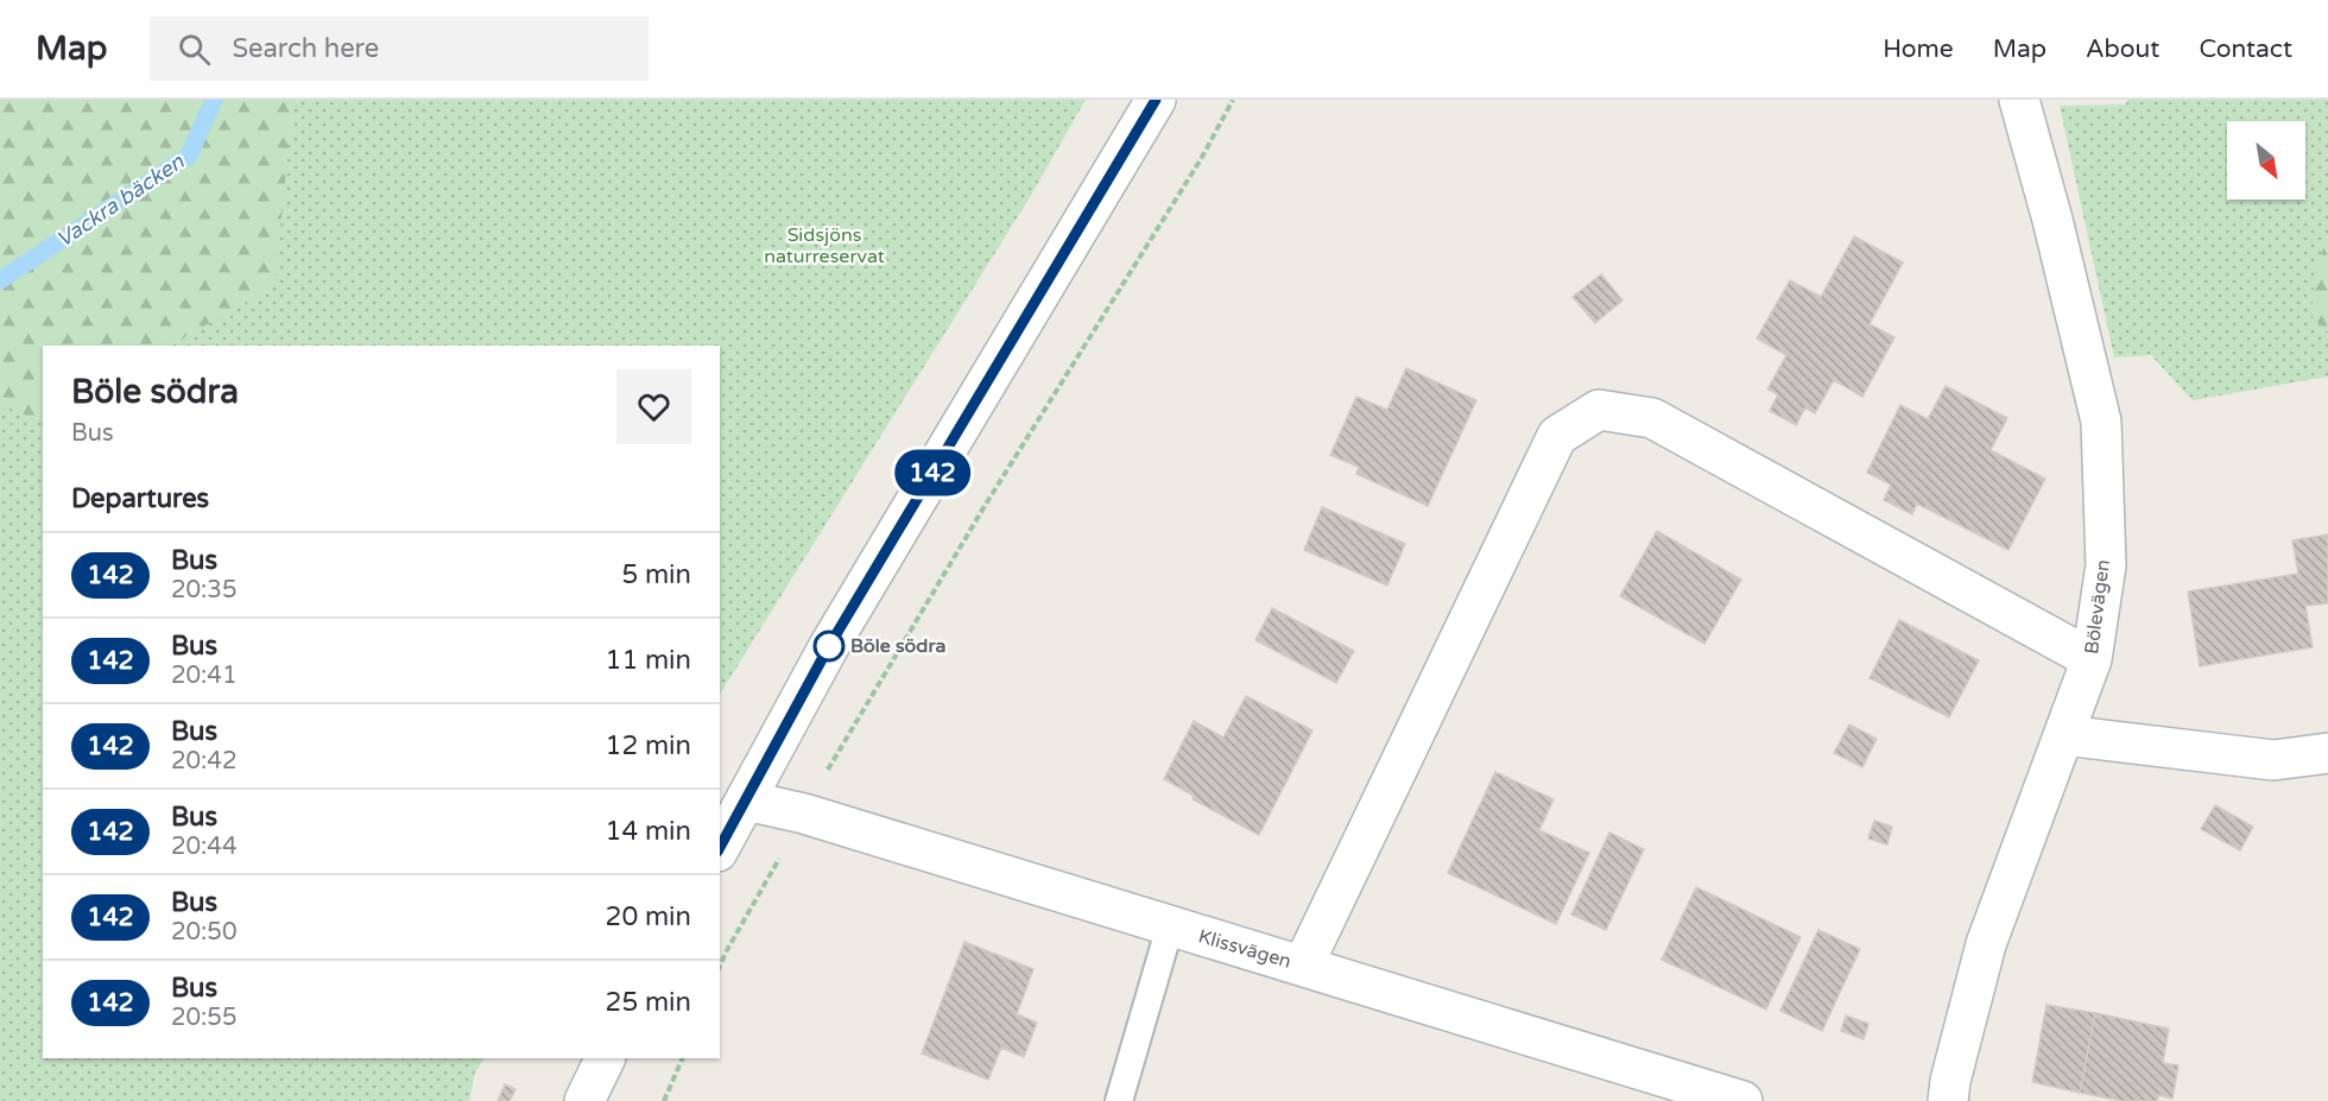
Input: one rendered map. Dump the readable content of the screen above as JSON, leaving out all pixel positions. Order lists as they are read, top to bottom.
{
  "streets": {
    "street": ["Bölevägen", "Klissvägen"]
  },
  "water": ["Vackra bäcken"],
  "parks": ["Sidsjöns naturreservat"],
  "places": ["Böle södra"],
  "lines": ["bus line 142"],
  "north": "bottom right",
  "page": {
    "header": "Map",
    "search": "Search here",
    "nav": [
      "Home",
      "Map",
      "About",
      "Contact"
    ],
    "on_map": "142",
    "heading": [
      ["Böle södra", "Bus"],
      "Departures"
    ],
    "list": [
      {
        "mark": "142",
        "name": "Bus",
        "note": "20:35",
        "value": "5 min"
      },
      {
        "mark": "142",
        "name": "Bus",
        "note": "20:41",
        "value": "11 min"
      },
      {
        "mark": "142",
        "name": "Bus",
        "note": "20:42",
        "value": "12 min"
      },
      {
        "mark": "142",
        "name": "Bus",
        "note": "20:44",
        "value": "14 min"
      },
      {
        "mark": "142",
        "name": "Bus",
        "note": "20:50",
        "value": "20 min"
      },
      {
        "mark": "142",
        "name": "Bus",
        "note": "20:55",
        "value": "25 min"
      }
    ]
  }
}
